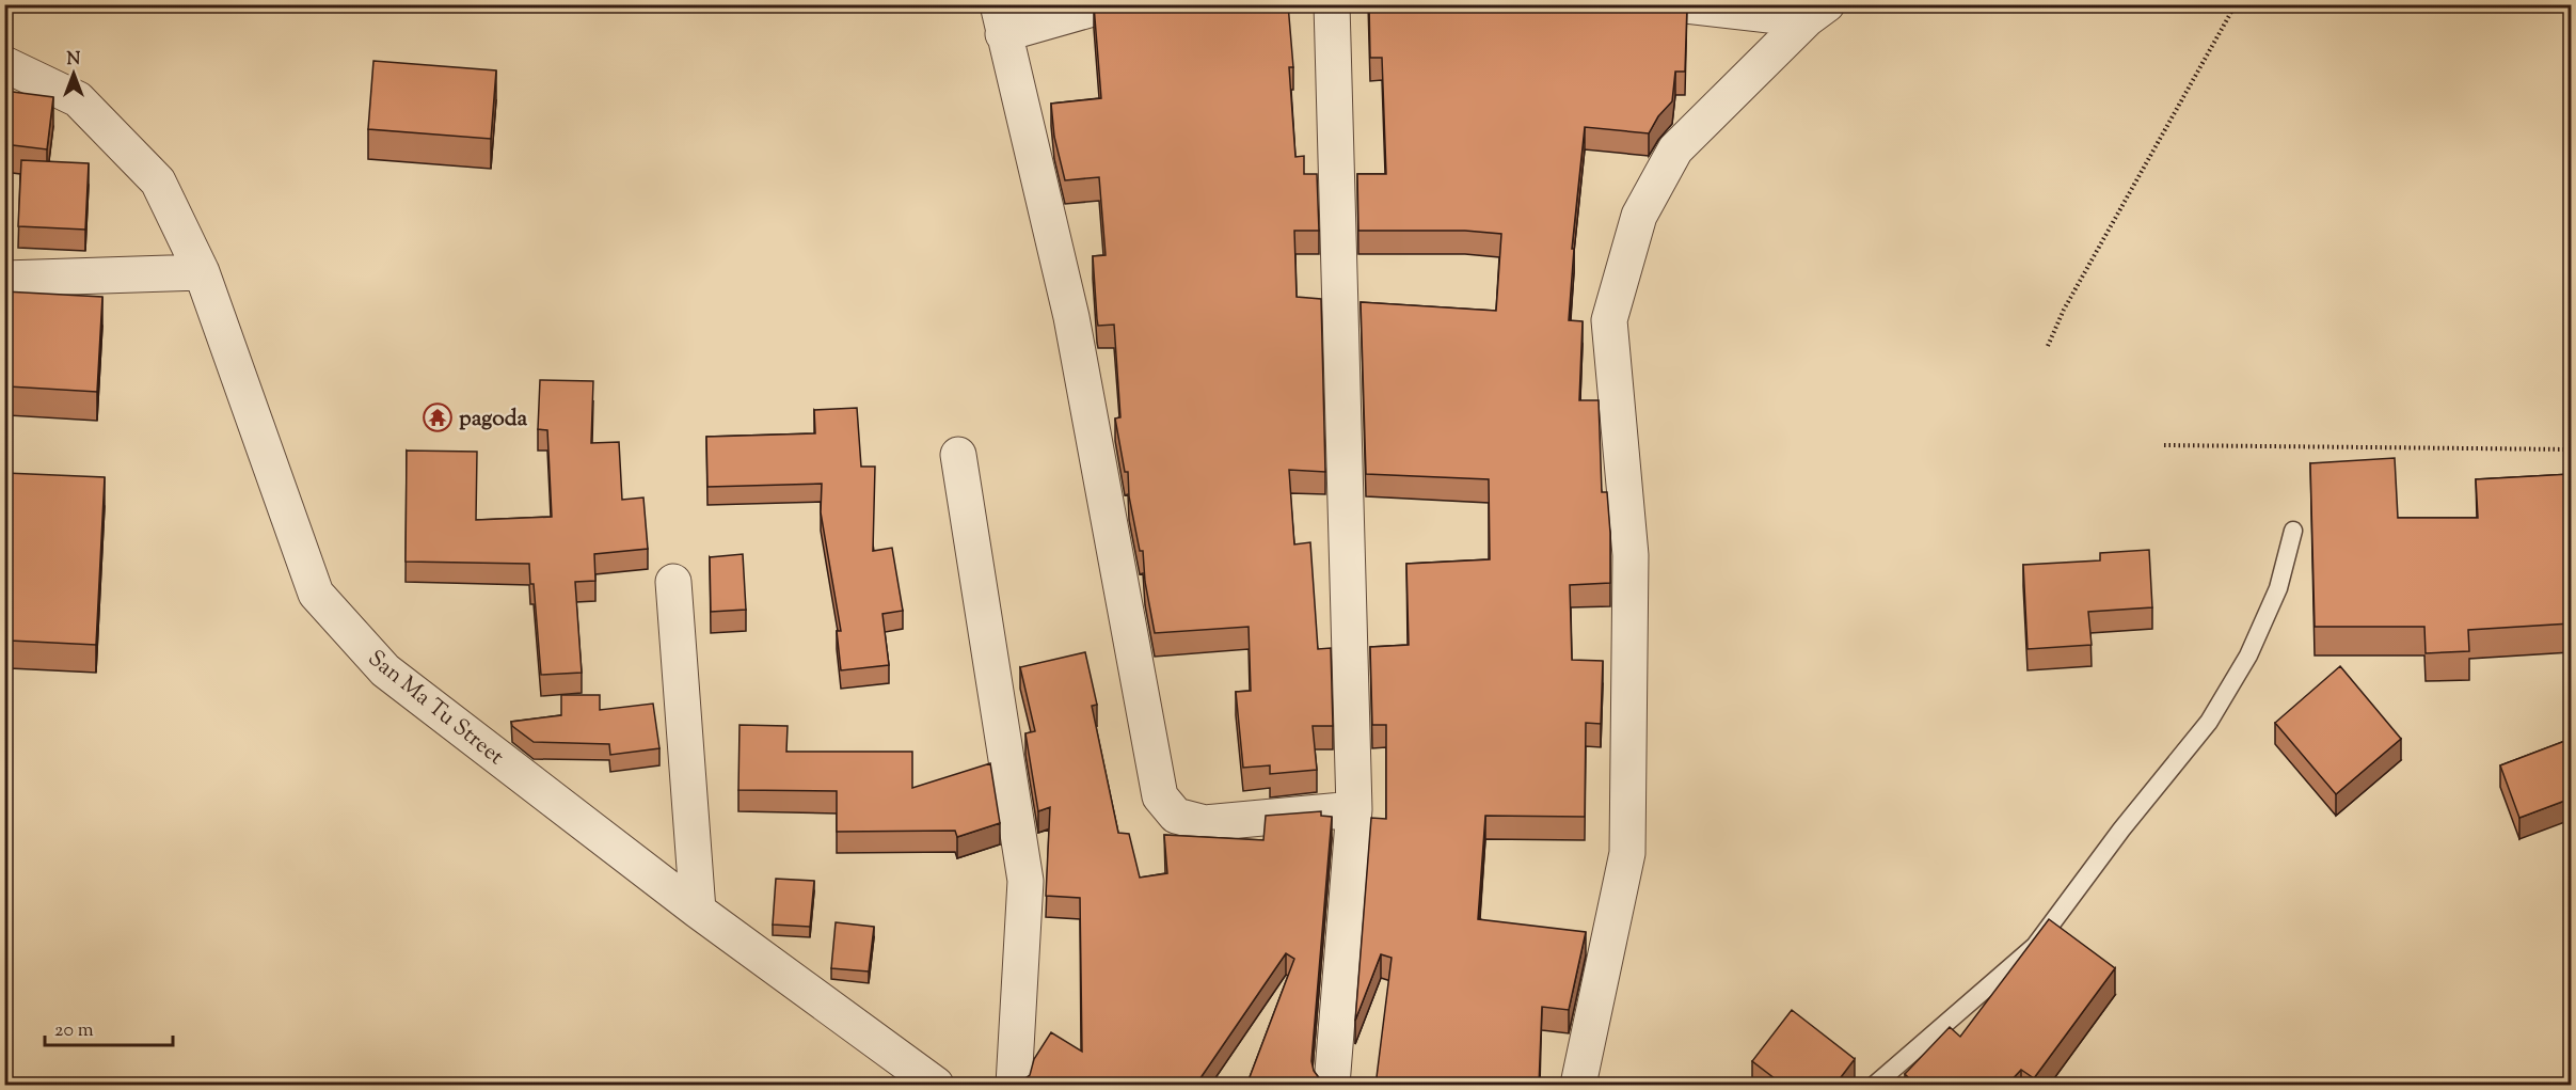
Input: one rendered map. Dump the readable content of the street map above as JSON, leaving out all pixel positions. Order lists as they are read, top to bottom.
{
  "streets": {
    "street": ["San Ma Tu Street"]
  },
  "places": {
    "temple": ["pagoda"]
  },
  "scale_bar": "20 m",
  "north": "top"
}
